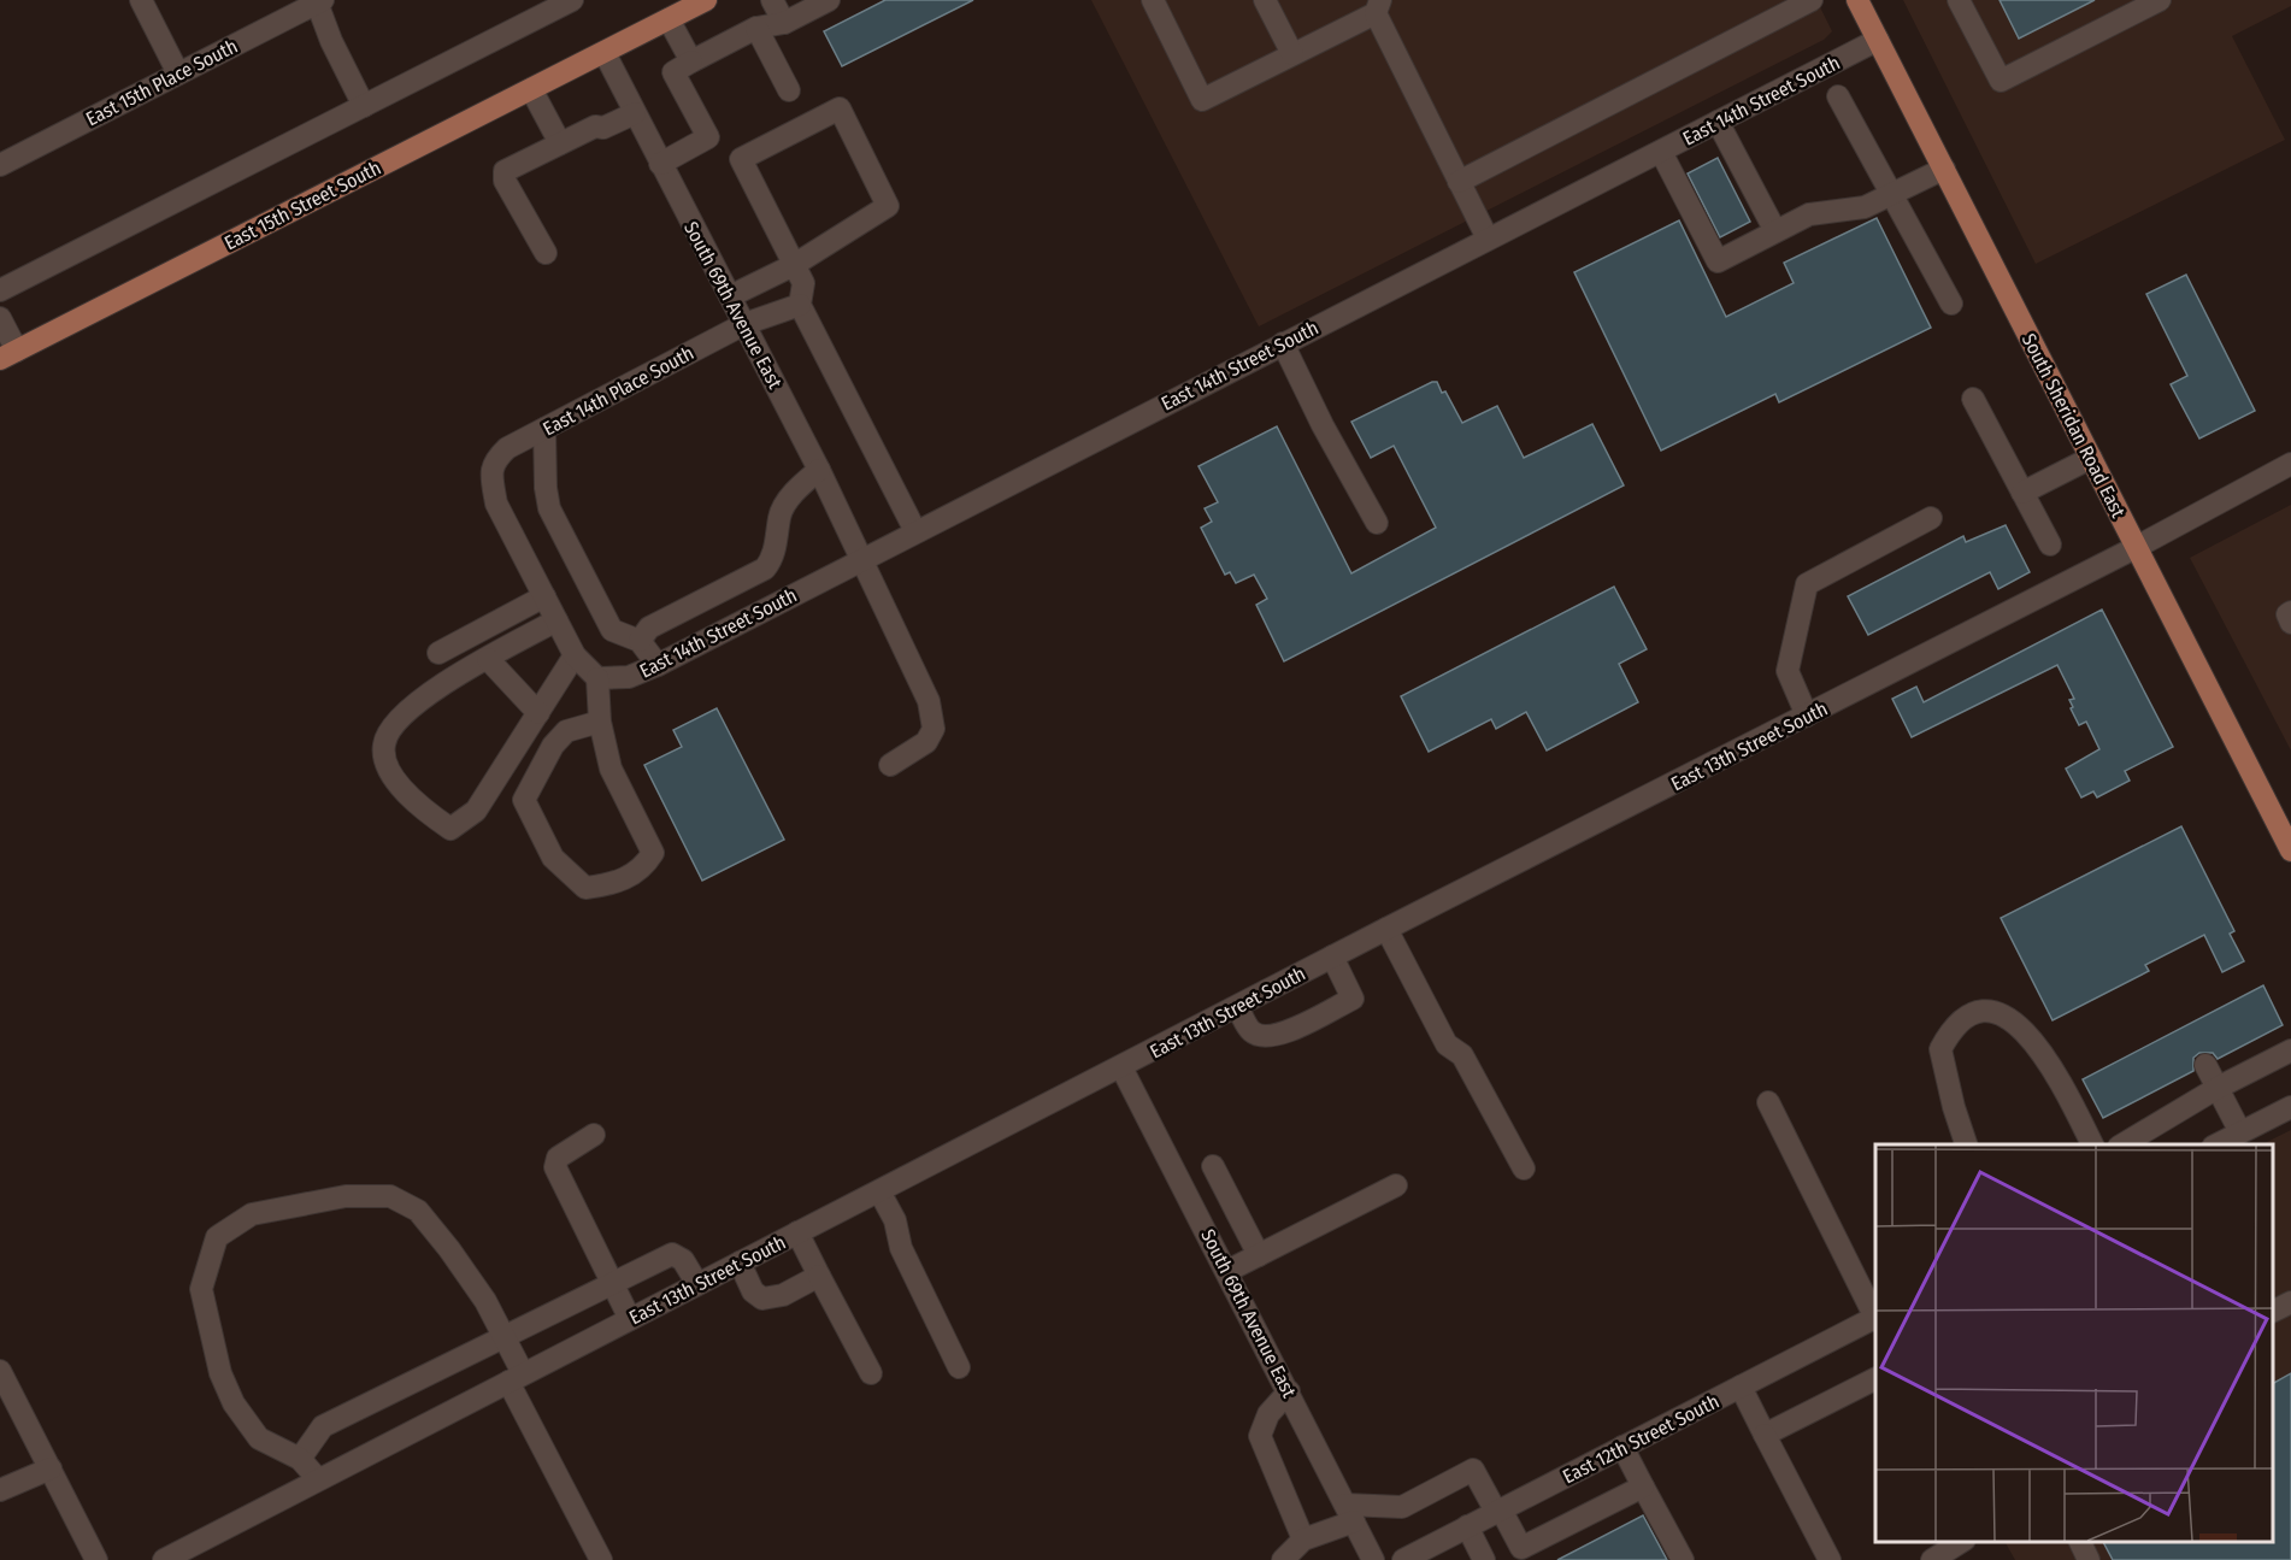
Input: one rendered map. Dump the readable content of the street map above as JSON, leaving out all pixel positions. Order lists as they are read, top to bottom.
{
  "streets": {
    "main road": ["East 15th Street South", "South Sheridan Road East"],
    "street": [
      "East 15th Place South",
      "East 14th Street South",
      "South 69th Avenue East",
      "East 14th Place South",
      "East 13th Street South",
      "East 12th Street South"
    ]
  },
  "crossings": [
    ["East 14th Street South", "South 69th Avenue East"],
    ["East 14th Street South", "South Sheridan Road East"],
    ["East 15th Street South", "South 69th Avenue East"],
    ["South 69th Avenue East", "East 14th Place South"],
    ["South 69th Avenue East", "East 13th Street South"],
    ["South Sheridan Road East", "East 13th Street South"]
  ]
}
